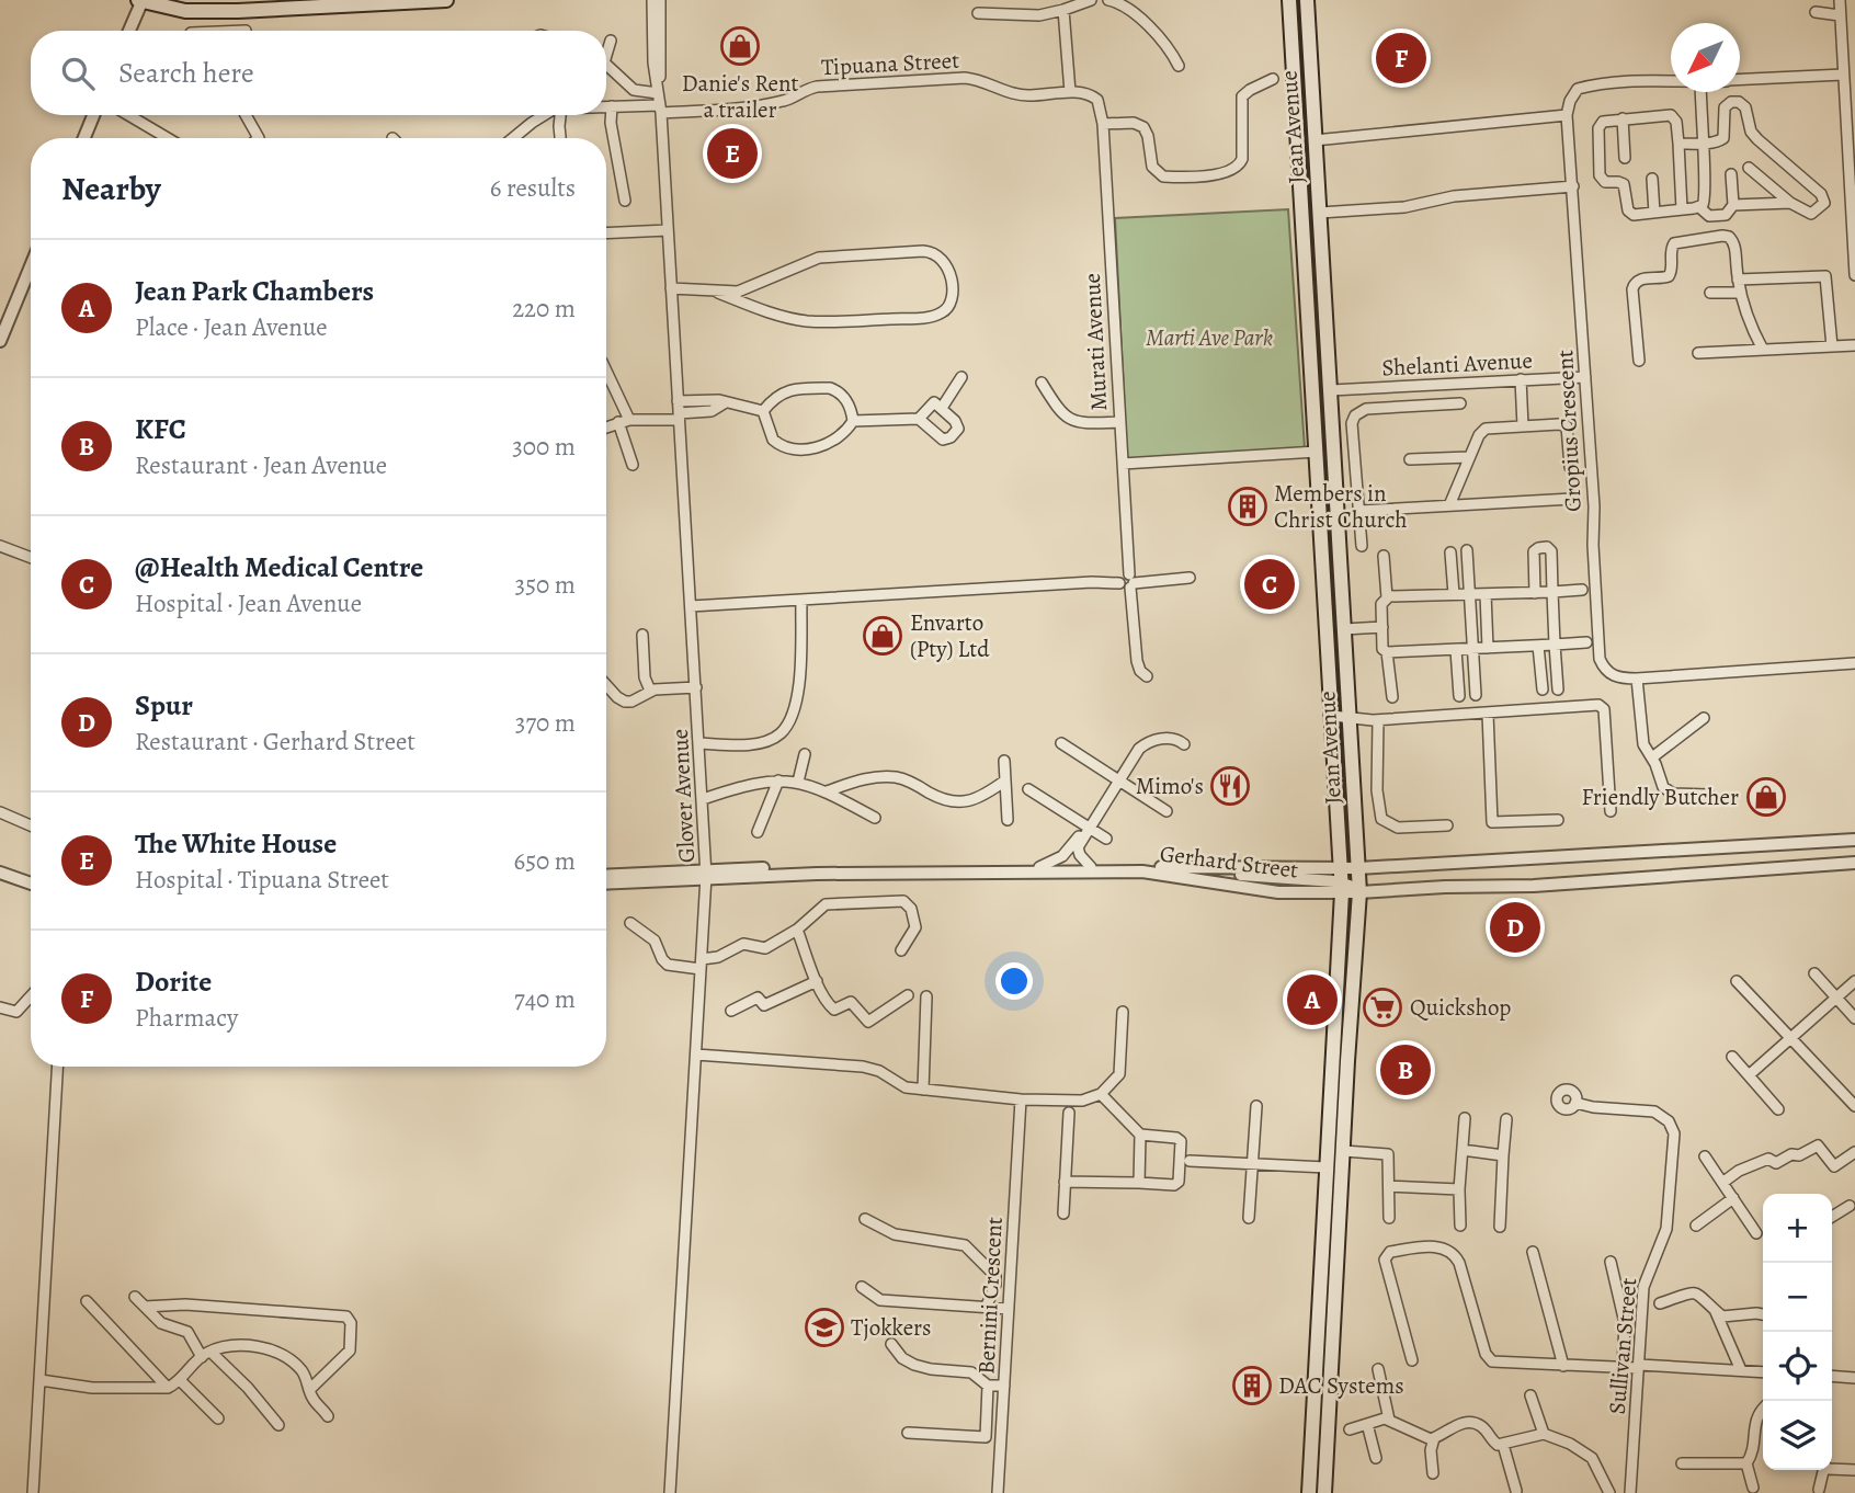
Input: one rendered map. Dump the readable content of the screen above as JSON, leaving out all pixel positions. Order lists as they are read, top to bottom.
{
  "streets": {
    "main road": ["Jean Avenue"],
    "street": [
      "Tipuana Street",
      "Murati Avenue",
      "Shelanti Avenue",
      "Gropius Crescent",
      "Glover Avenue",
      "Gerhard Street",
      "Bernini Crescent",
      "Sullivan Street"
    ]
  },
  "crossings": [
    ["Tipuana Street", "Glover Avenue"],
    ["Jean Avenue", "Shelanti Avenue"],
    ["Jean Avenue", "Gerhard Street"],
    ["Shelanti Avenue", "Gropius Crescent"],
    ["Glover Avenue", "Gerhard Street"]
  ],
  "parks": ["Marti Ave Park"],
  "places": {
    "shop": ["Danie's Rent a trailer", "Envarto (Pty) Ltd", "Friendly Butcher"],
    "building": ["Members in Christ Church", "DAC Systems"],
    "restaurant": ["Mimo's"],
    "supermarket": ["Quickshop"],
    "school or university": ["Tjokkers"]
  },
  "north": "bottom left",
  "page": {
    "pins": [
      "F",
      "E",
      "C",
      "D",
      "A",
      "B"
    ],
    "search": "Search here",
    "heading": ["Nearby", "6 results"],
    "list": [
      {
        "mark": "A",
        "name": "Jean Park Chambers",
        "note": "Place · Jean Avenue",
        "value": "220 m"
      },
      {
        "mark": "B",
        "name": "KFC",
        "note": "Restaurant · Jean Avenue",
        "value": "300 m"
      },
      {
        "mark": "C",
        "name": "@Health Medical Centre",
        "note": "Hospital · Jean Avenue",
        "value": "350 m"
      },
      {
        "mark": "D",
        "name": "Spur",
        "note": "Restaurant · Gerhard Street",
        "value": "370 m"
      },
      {
        "mark": "E",
        "name": "The White House",
        "note": "Hospital · Tipuana Street",
        "value": "650 m"
      },
      {
        "mark": "F",
        "name": "Dorite",
        "note": "Pharmacy",
        "value": "740 m"
      }
    ],
    "map_buttons": ["+", "−"]
  }
}
